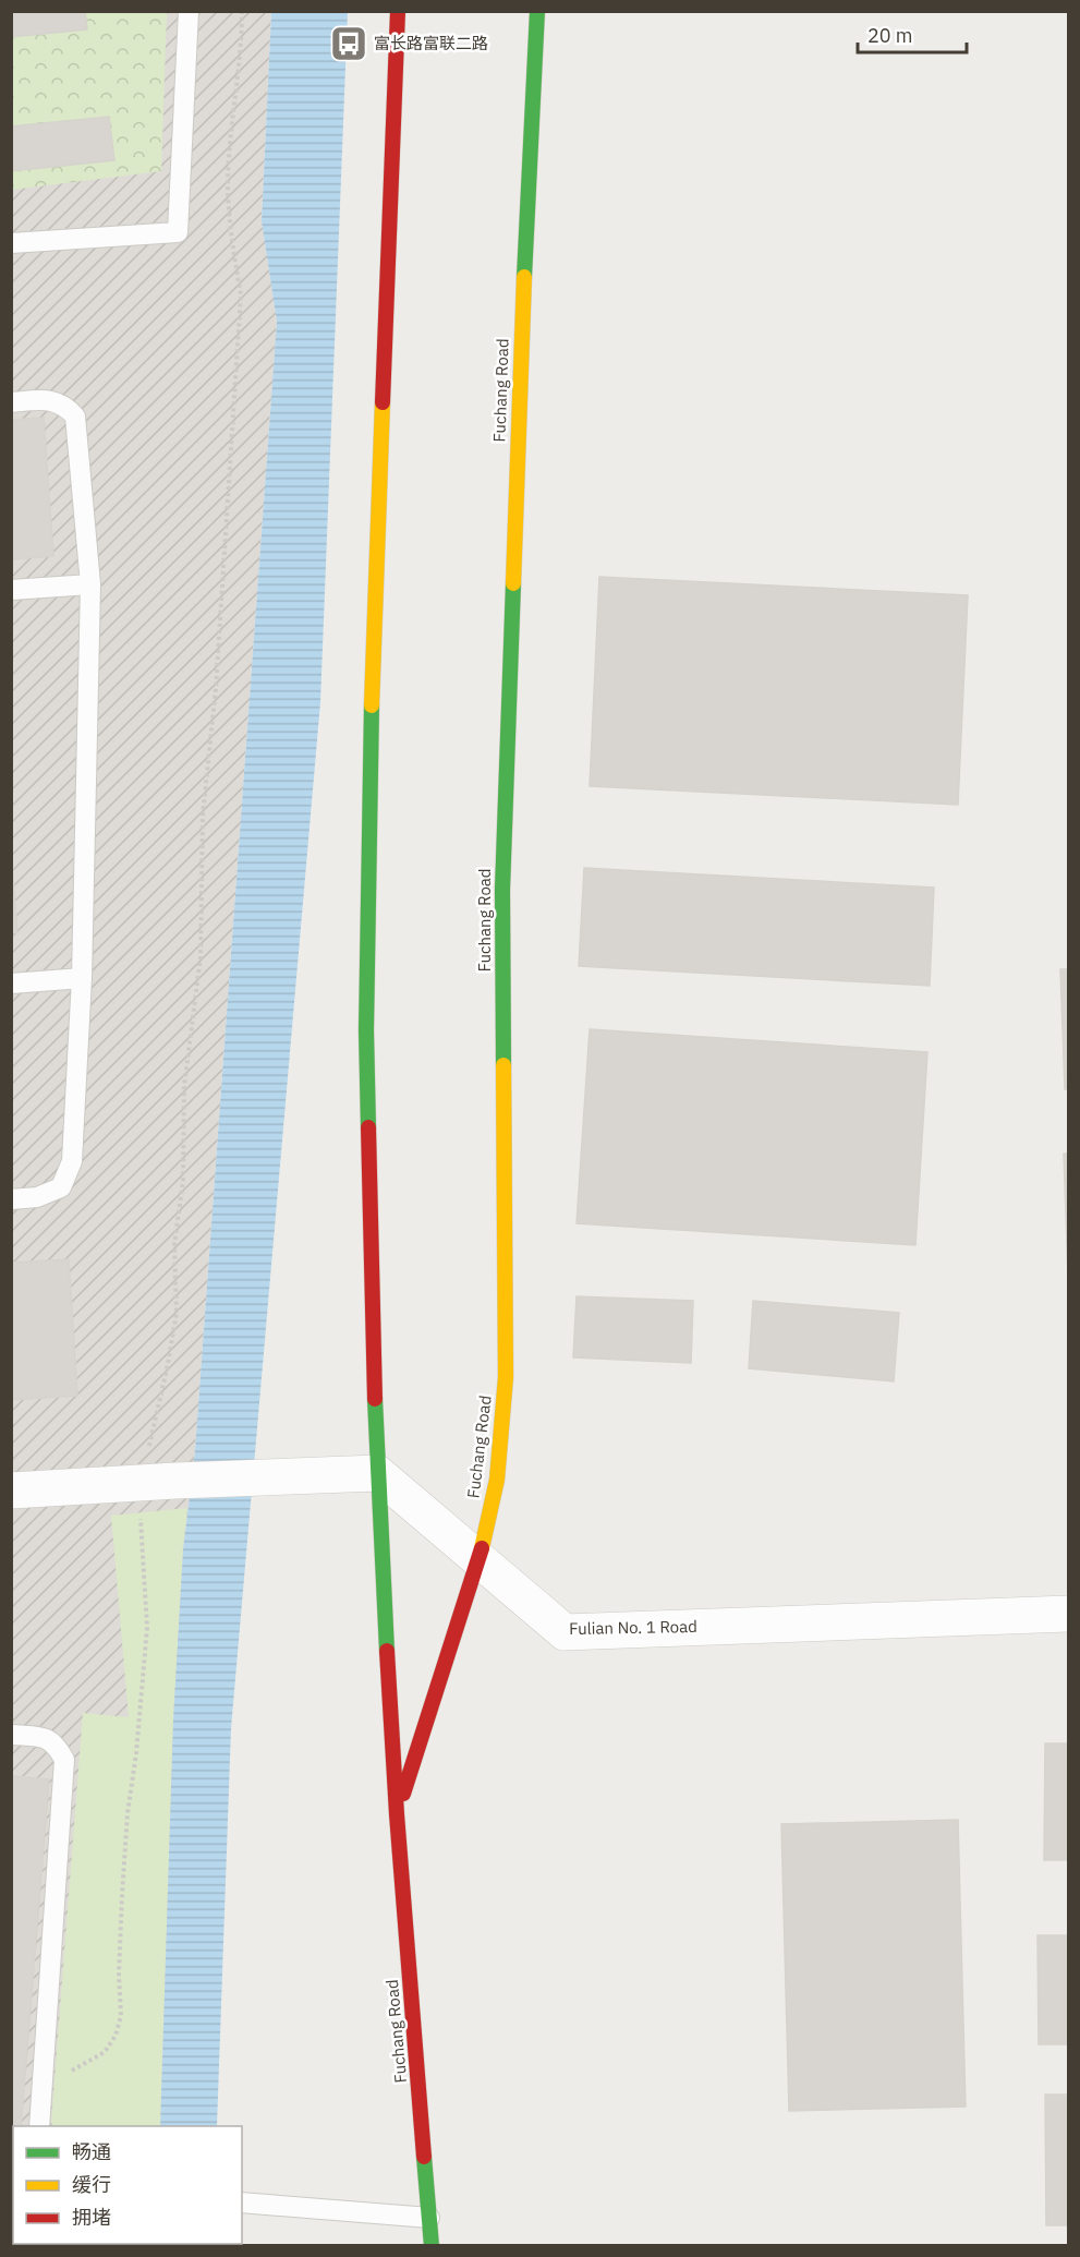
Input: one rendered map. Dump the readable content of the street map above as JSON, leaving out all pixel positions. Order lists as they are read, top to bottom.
{
  "streets": {
    "main road": ["Fuchang Road"],
    "street": ["Fulian No. 1 Road"]
  },
  "crossings": [
    ["Fuchang Road", "Fulian No. 1 Road"]
  ],
  "places": {
    "bus stop": ["富长路富联二路"]
  },
  "legend": ["畅通", "缓行", "拥堵"],
  "scale_bar": "20 m"
}
